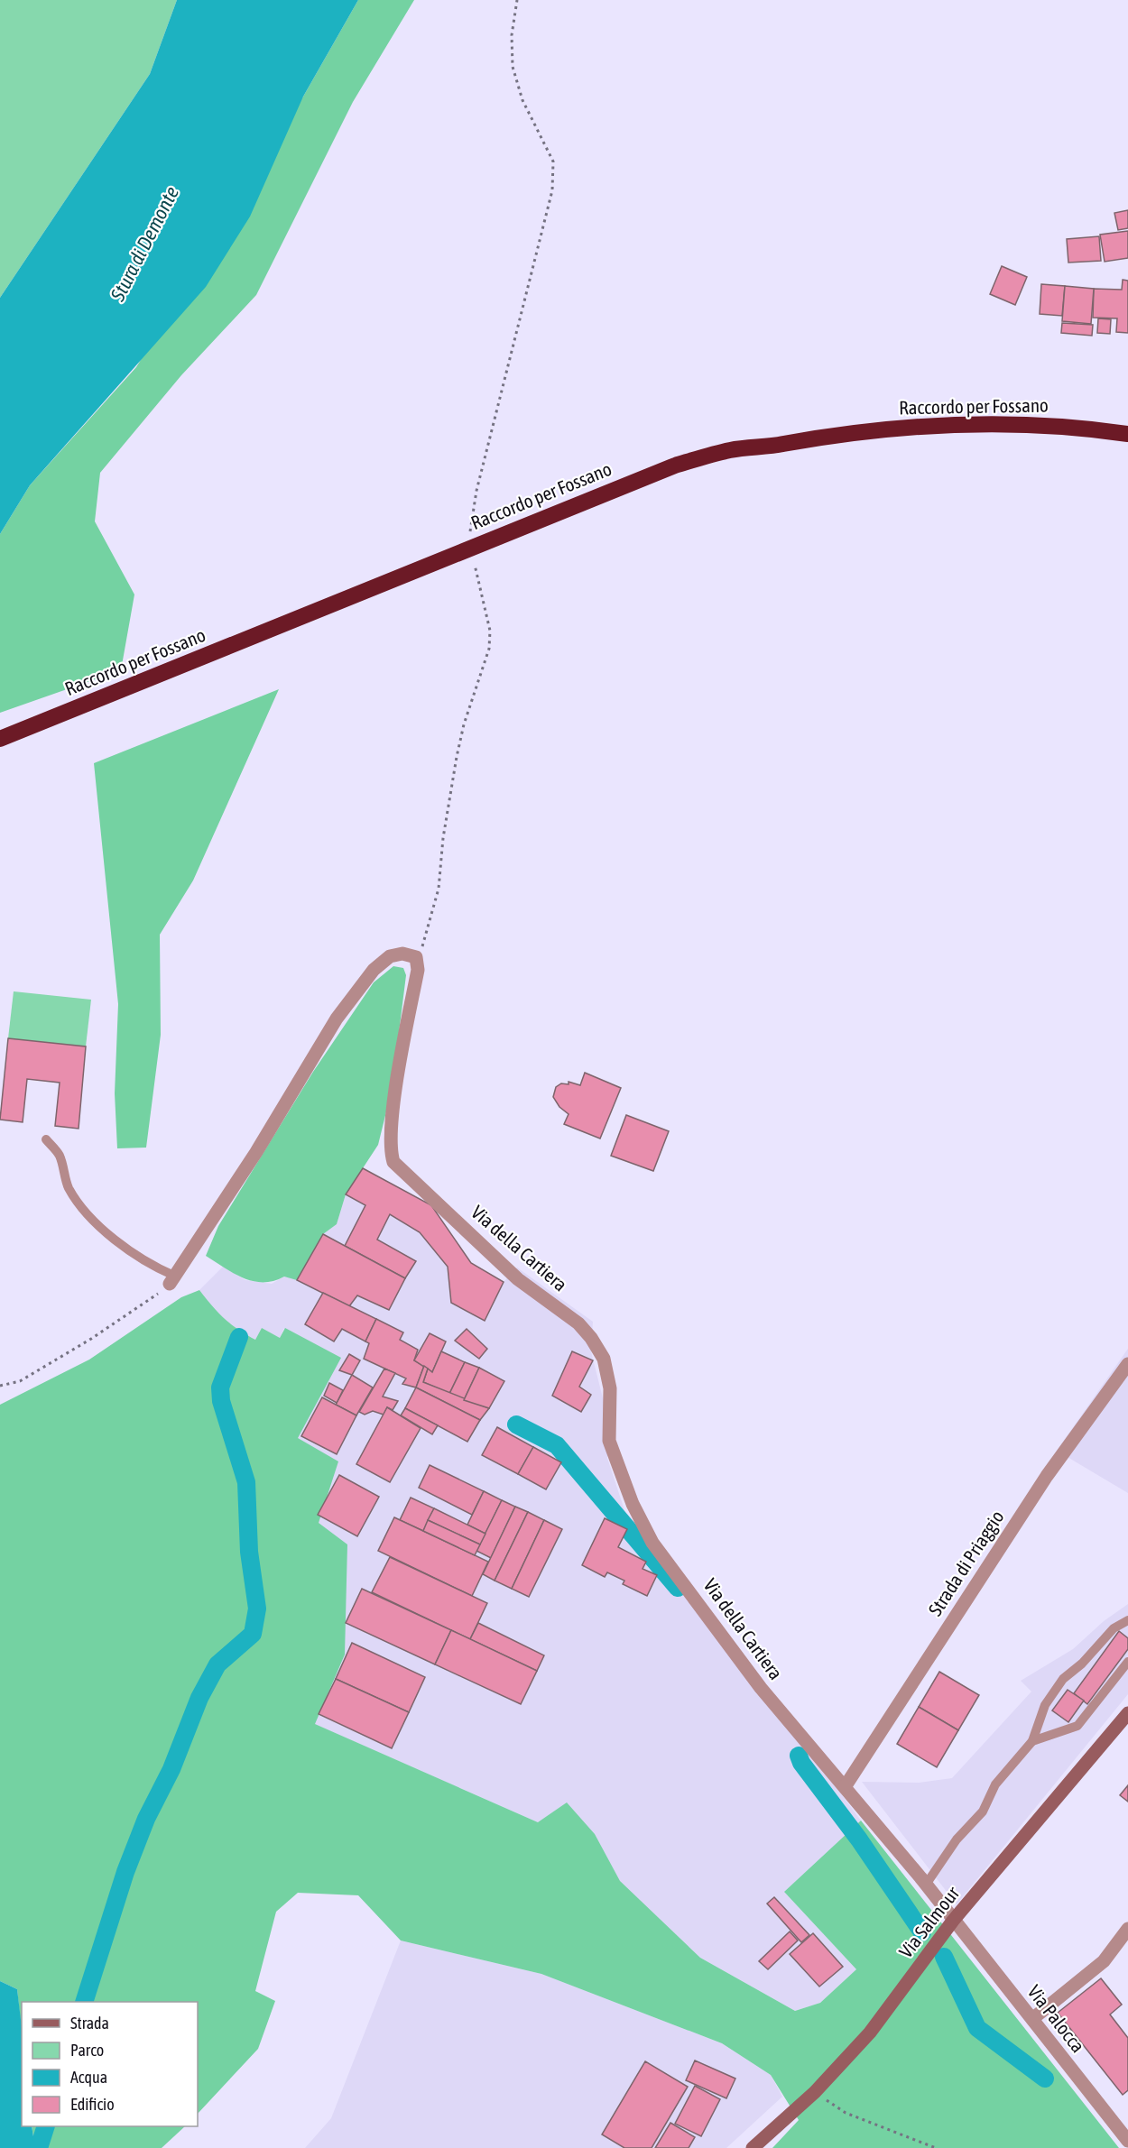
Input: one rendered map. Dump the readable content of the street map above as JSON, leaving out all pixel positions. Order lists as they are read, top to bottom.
{
  "streets": {
    "highway": ["Raccordo per Fossano"],
    "main road": ["Via Salmour"],
    "street": ["Via della Cartiera", "Strada di Priaggio", "Via Palocca"]
  },
  "crossings": [
    ["Via della Cartiera", "Strada di Priaggio"],
    ["Via della Cartiera", "Via Salmour"],
    ["Via della Cartiera", "Via Palocca"],
    ["Via Salmour", "Via Palocca"]
  ],
  "water": ["Stura di Demonte"],
  "legend": [
    "Strada",
    "Parco",
    "Acqua",
    "Edificio"
  ]
}
